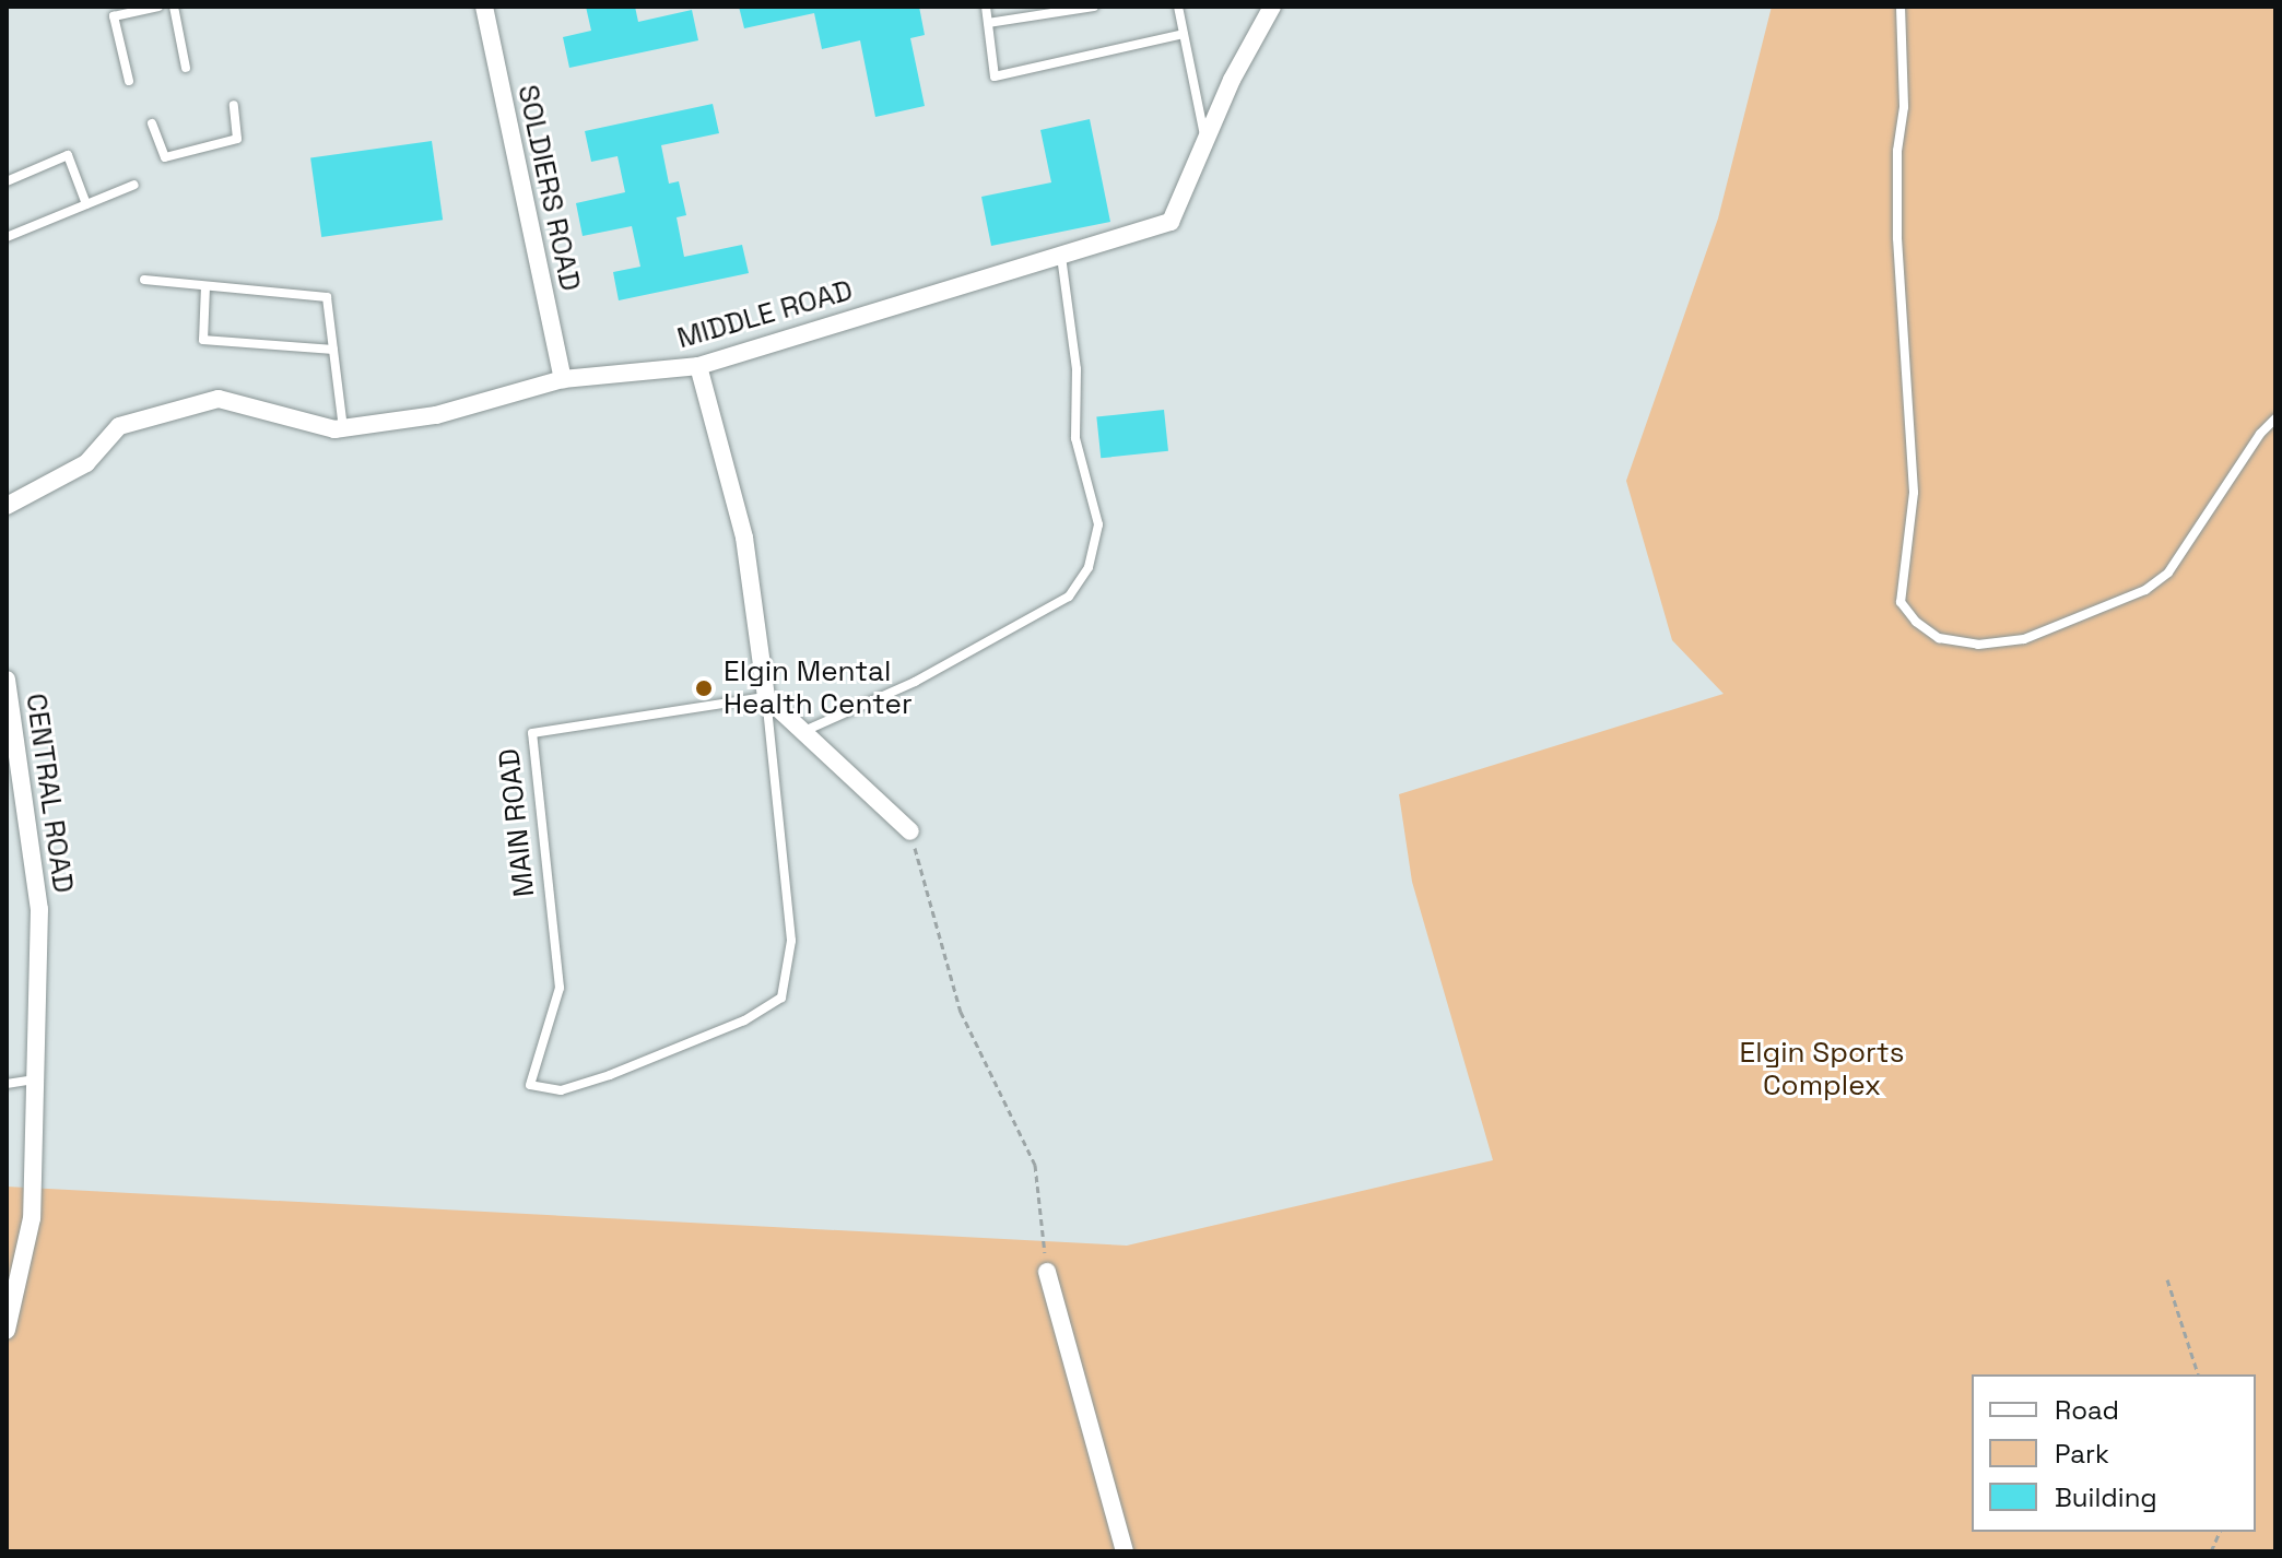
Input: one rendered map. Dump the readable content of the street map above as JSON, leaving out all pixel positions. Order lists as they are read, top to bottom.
{
  "streets": {
    "street": ["SOLDIERS ROAD", "MIDDLE ROAD", "CENTRAL ROAD"],
    "lane": ["MAIN ROAD"]
  },
  "crossings": [
    ["SOLDIERS ROAD", "MIDDLE ROAD"]
  ],
  "parks": ["Elgin Sports Complex"],
  "places": ["Elgin Mental Health Center"],
  "legend": ["Road", "Park", "Building"]
}
